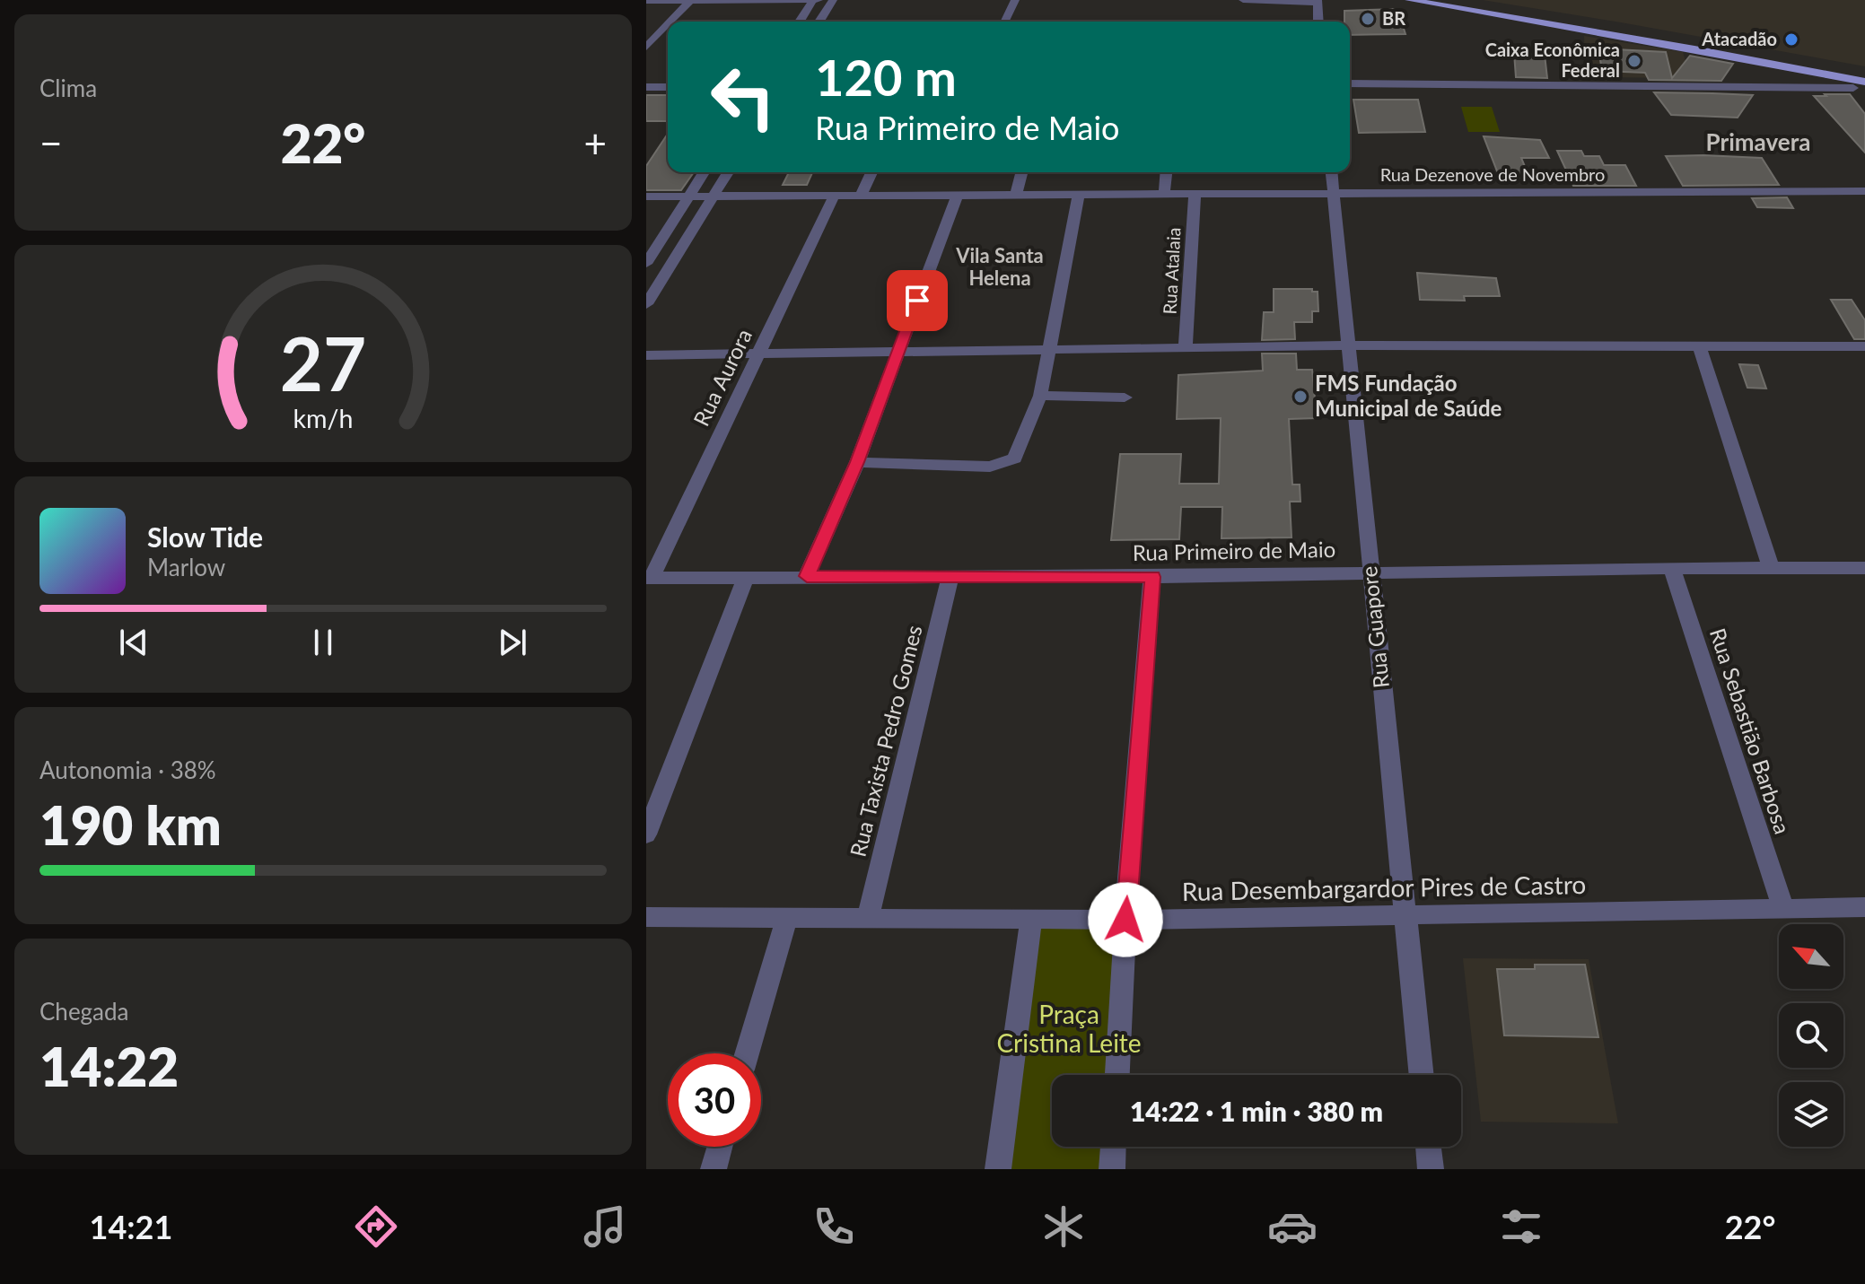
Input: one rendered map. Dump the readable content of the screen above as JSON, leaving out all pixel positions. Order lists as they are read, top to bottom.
{
  "streets": {
    "street": [
      "Rua Dezenove de Novembro",
      "Rua Atalaia",
      "Rua Aurora",
      "Rua Primeiro de Maio",
      "Rua Guapore",
      "Rua Sebastião Barbosa",
      "Rua Taxista Pedro Gomes",
      "Rua Desembargardor Pires de Castro"
    ]
  },
  "crossings": [
    ["Rua Dezenove de Novembro", "Rua Atalaia"],
    ["Rua Dezenove de Novembro", "Rua Aurora"],
    ["Rua Dezenove de Novembro", "Rua Guapore"],
    ["Rua Aurora", "Rua Primeiro de Maio"],
    ["Rua Primeiro de Maio", "Rua Guapore"],
    ["Rua Primeiro de Maio", "Rua Sebastião Barbosa"],
    ["Rua Primeiro de Maio", "Rua Taxista Pedro Gomes"],
    ["Rua Guapore", "Rua Desembargardor Pires de Castro"],
    ["Rua Sebastião Barbosa", "Rua Desembargardor Pires de Castro"],
    ["Rua Taxista Pedro Gomes", "Rua Desembargardor Pires de Castro"]
  ],
  "districts": ["Primavera", "Vila Santa Helena"],
  "parks": ["Praça Cristina Leite"],
  "places": [
    "BR",
    "Atacadão",
    "Caixa Econômica Federal",
    "FMS Fundação Municipal de Saúde"
  ],
  "north": "top left",
  "page": {
    "tile": [
      "Clima",
      ["Autonomia · 38%", "190 km"],
      ["Chegada", "14:22"]
    ],
    "turn": ["120 m", "Rua Primeiro de Maio"],
    "heat": ["−", "22°", "+"],
    "song": ["Slow Tide", "Marlow"],
    "limit": "30",
    "trip": "14:22 · 1 min · 380 m",
    "tabs": ["14:21", "22°"],
    "gauge": ["27", "km/h"]
  }
}
